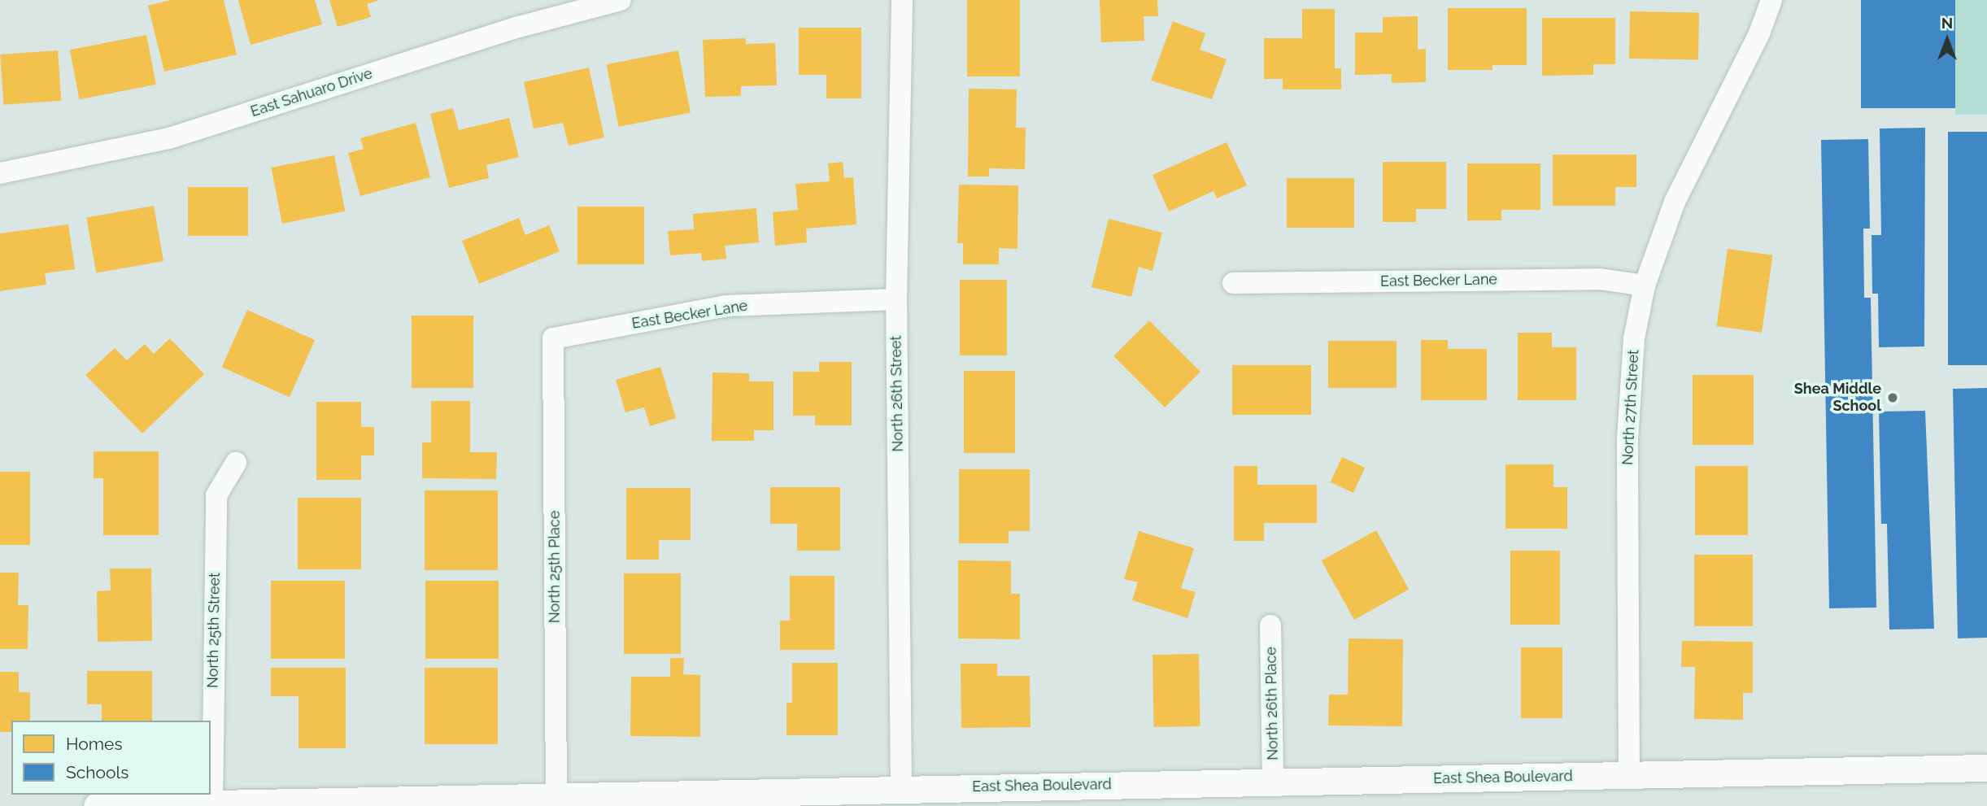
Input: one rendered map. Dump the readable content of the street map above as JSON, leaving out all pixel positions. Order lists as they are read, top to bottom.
{
  "streets": {
    "street": [
      "East Sahuaro Drive",
      "East Becker Lane",
      "North 26th Street",
      "North 27th Street",
      "North 25th Place",
      "North 25th Street",
      "North 26th Place",
      "East Shea Boulevard"
    ]
  },
  "crossings": [
    ["East Becker Lane", "North 26th Street"],
    ["East Becker Lane", "North 27th Street"],
    ["East Becker Lane", "North 25th Place"],
    ["North 26th Street", "East Shea Boulevard"],
    ["North 27th Street", "East Shea Boulevard"],
    ["North 25th Place", "East Shea Boulevard"],
    ["North 25th Street", "East Shea Boulevard"],
    ["North 26th Place", "East Shea Boulevard"]
  ],
  "places": ["Shea Middle School"],
  "legend": ["Homes", "Schools"],
  "north": "top"
}
